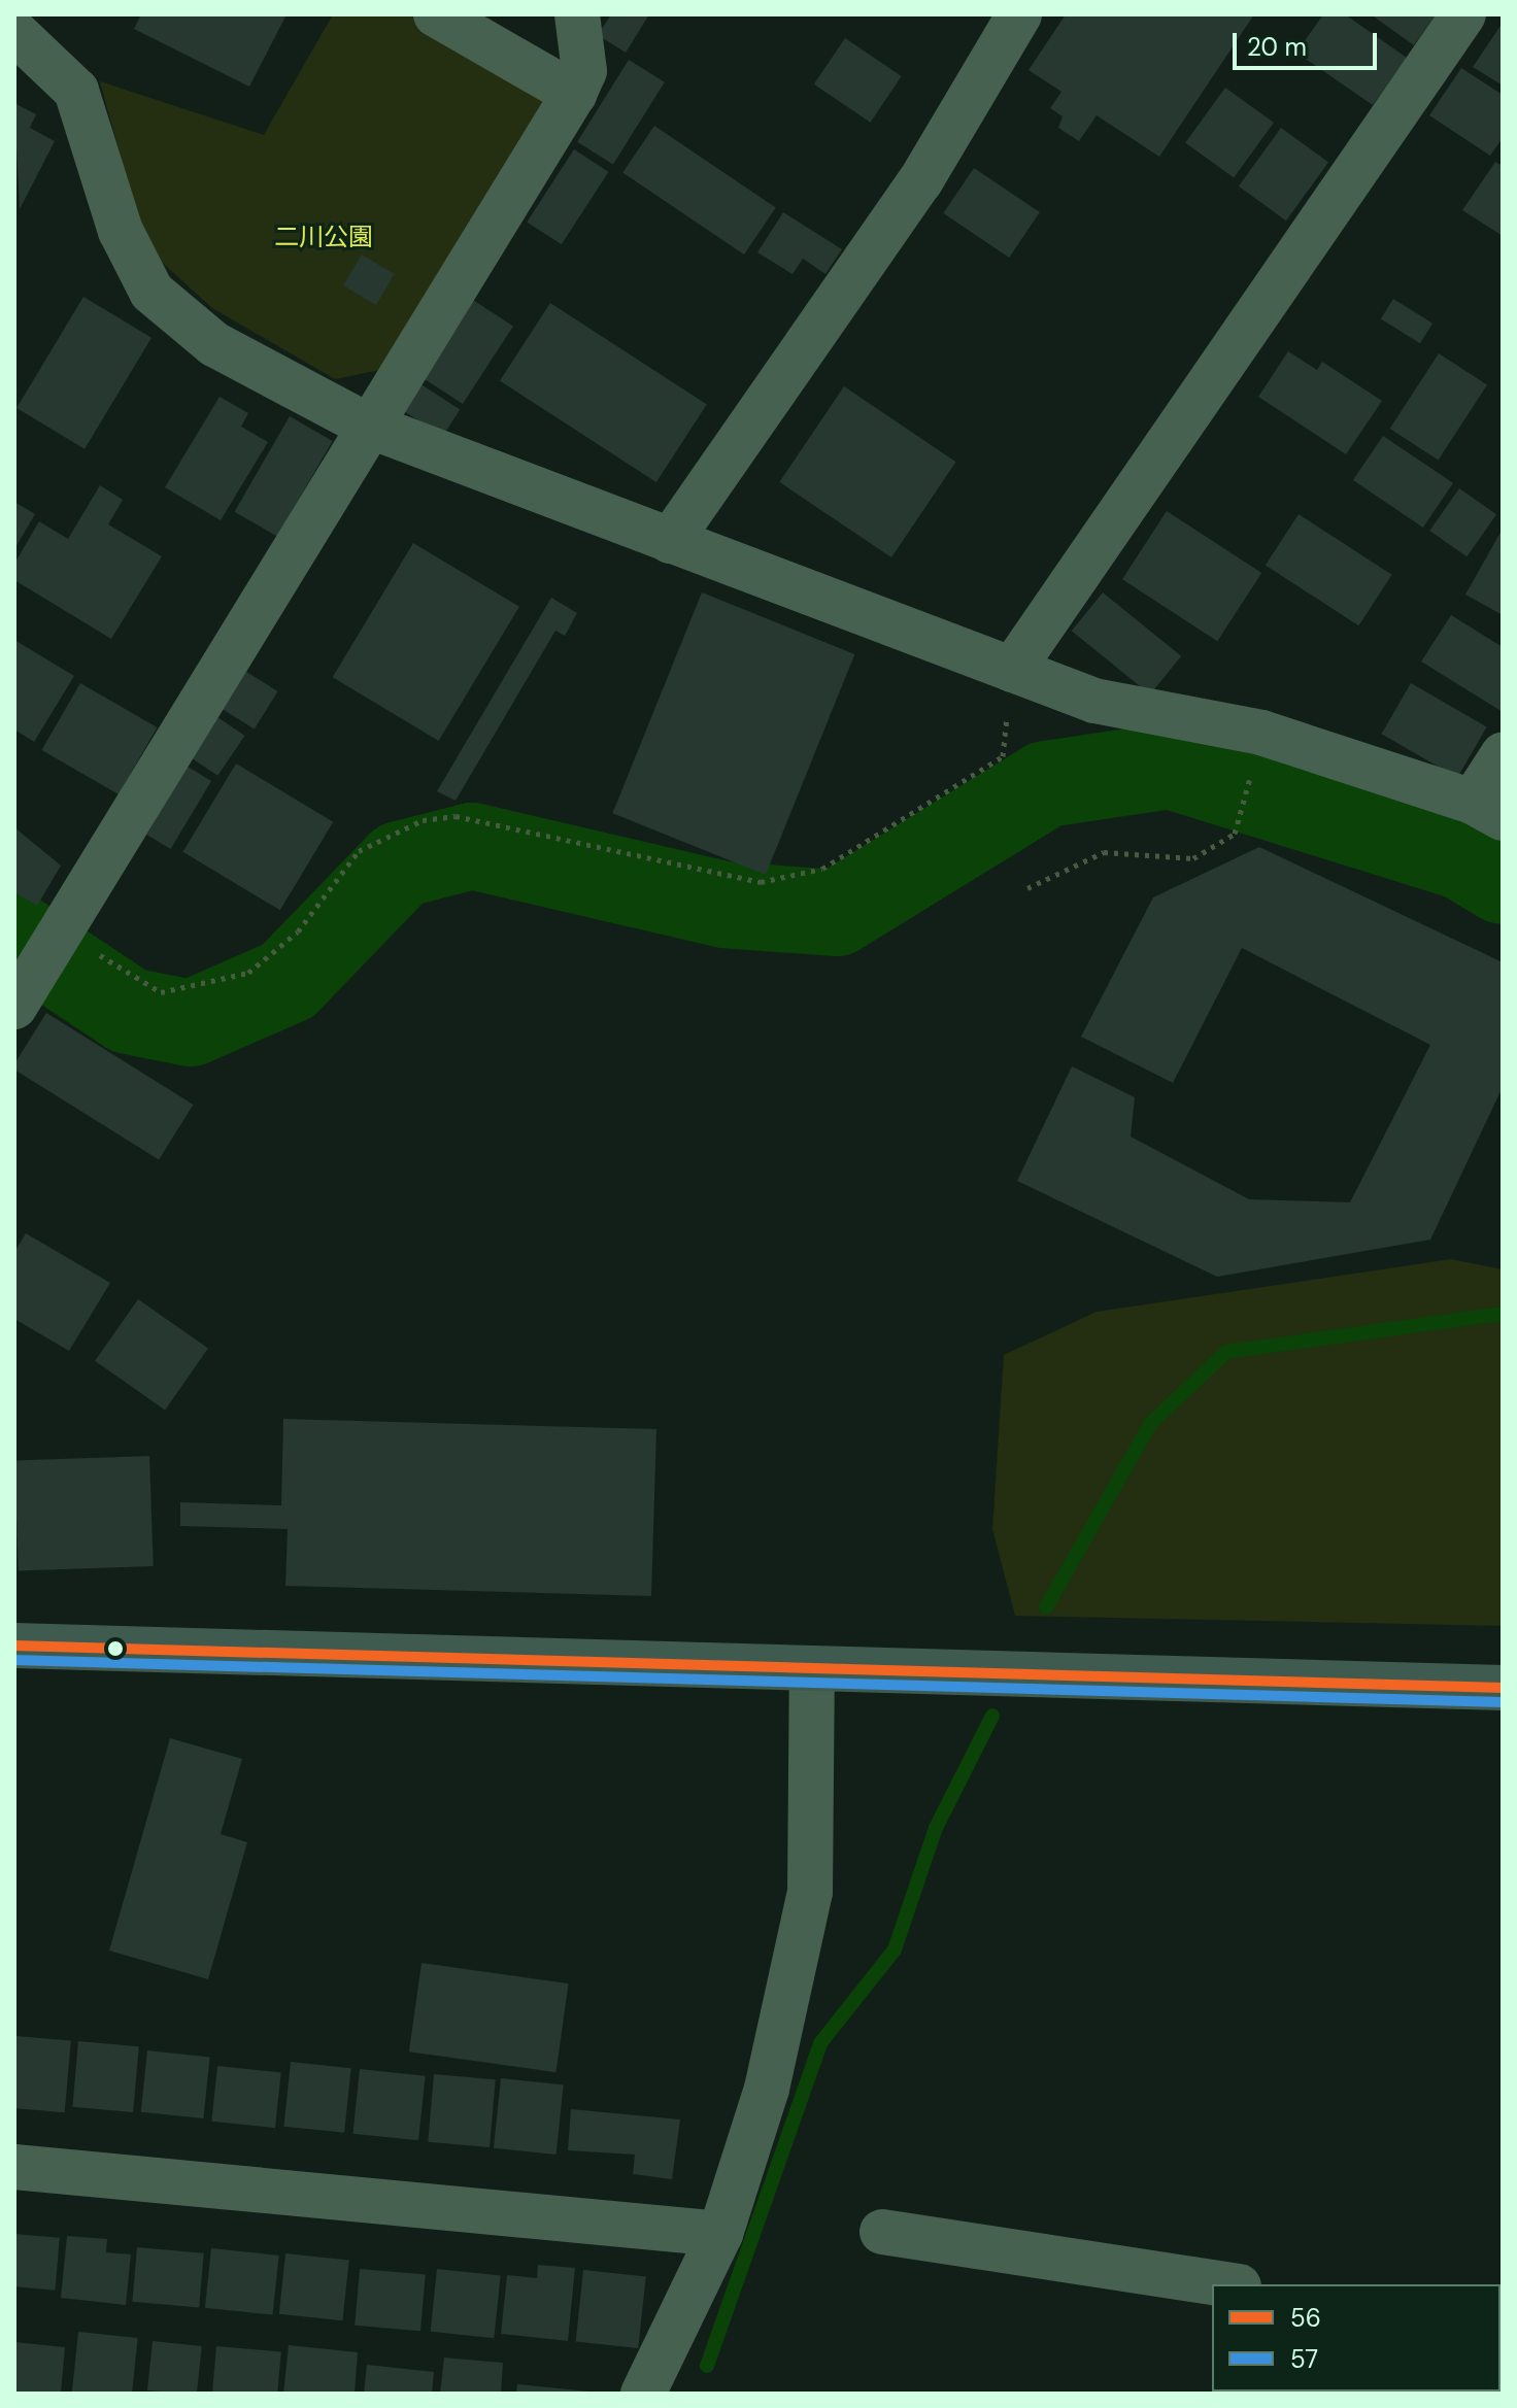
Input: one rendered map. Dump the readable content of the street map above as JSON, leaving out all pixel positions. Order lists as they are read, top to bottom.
{
  "parks": ["二川公園"],
  "lines": ["transit line 56", "transit line 57"],
  "legend": ["56", "57"],
  "scale_bar": "20 m"
}
